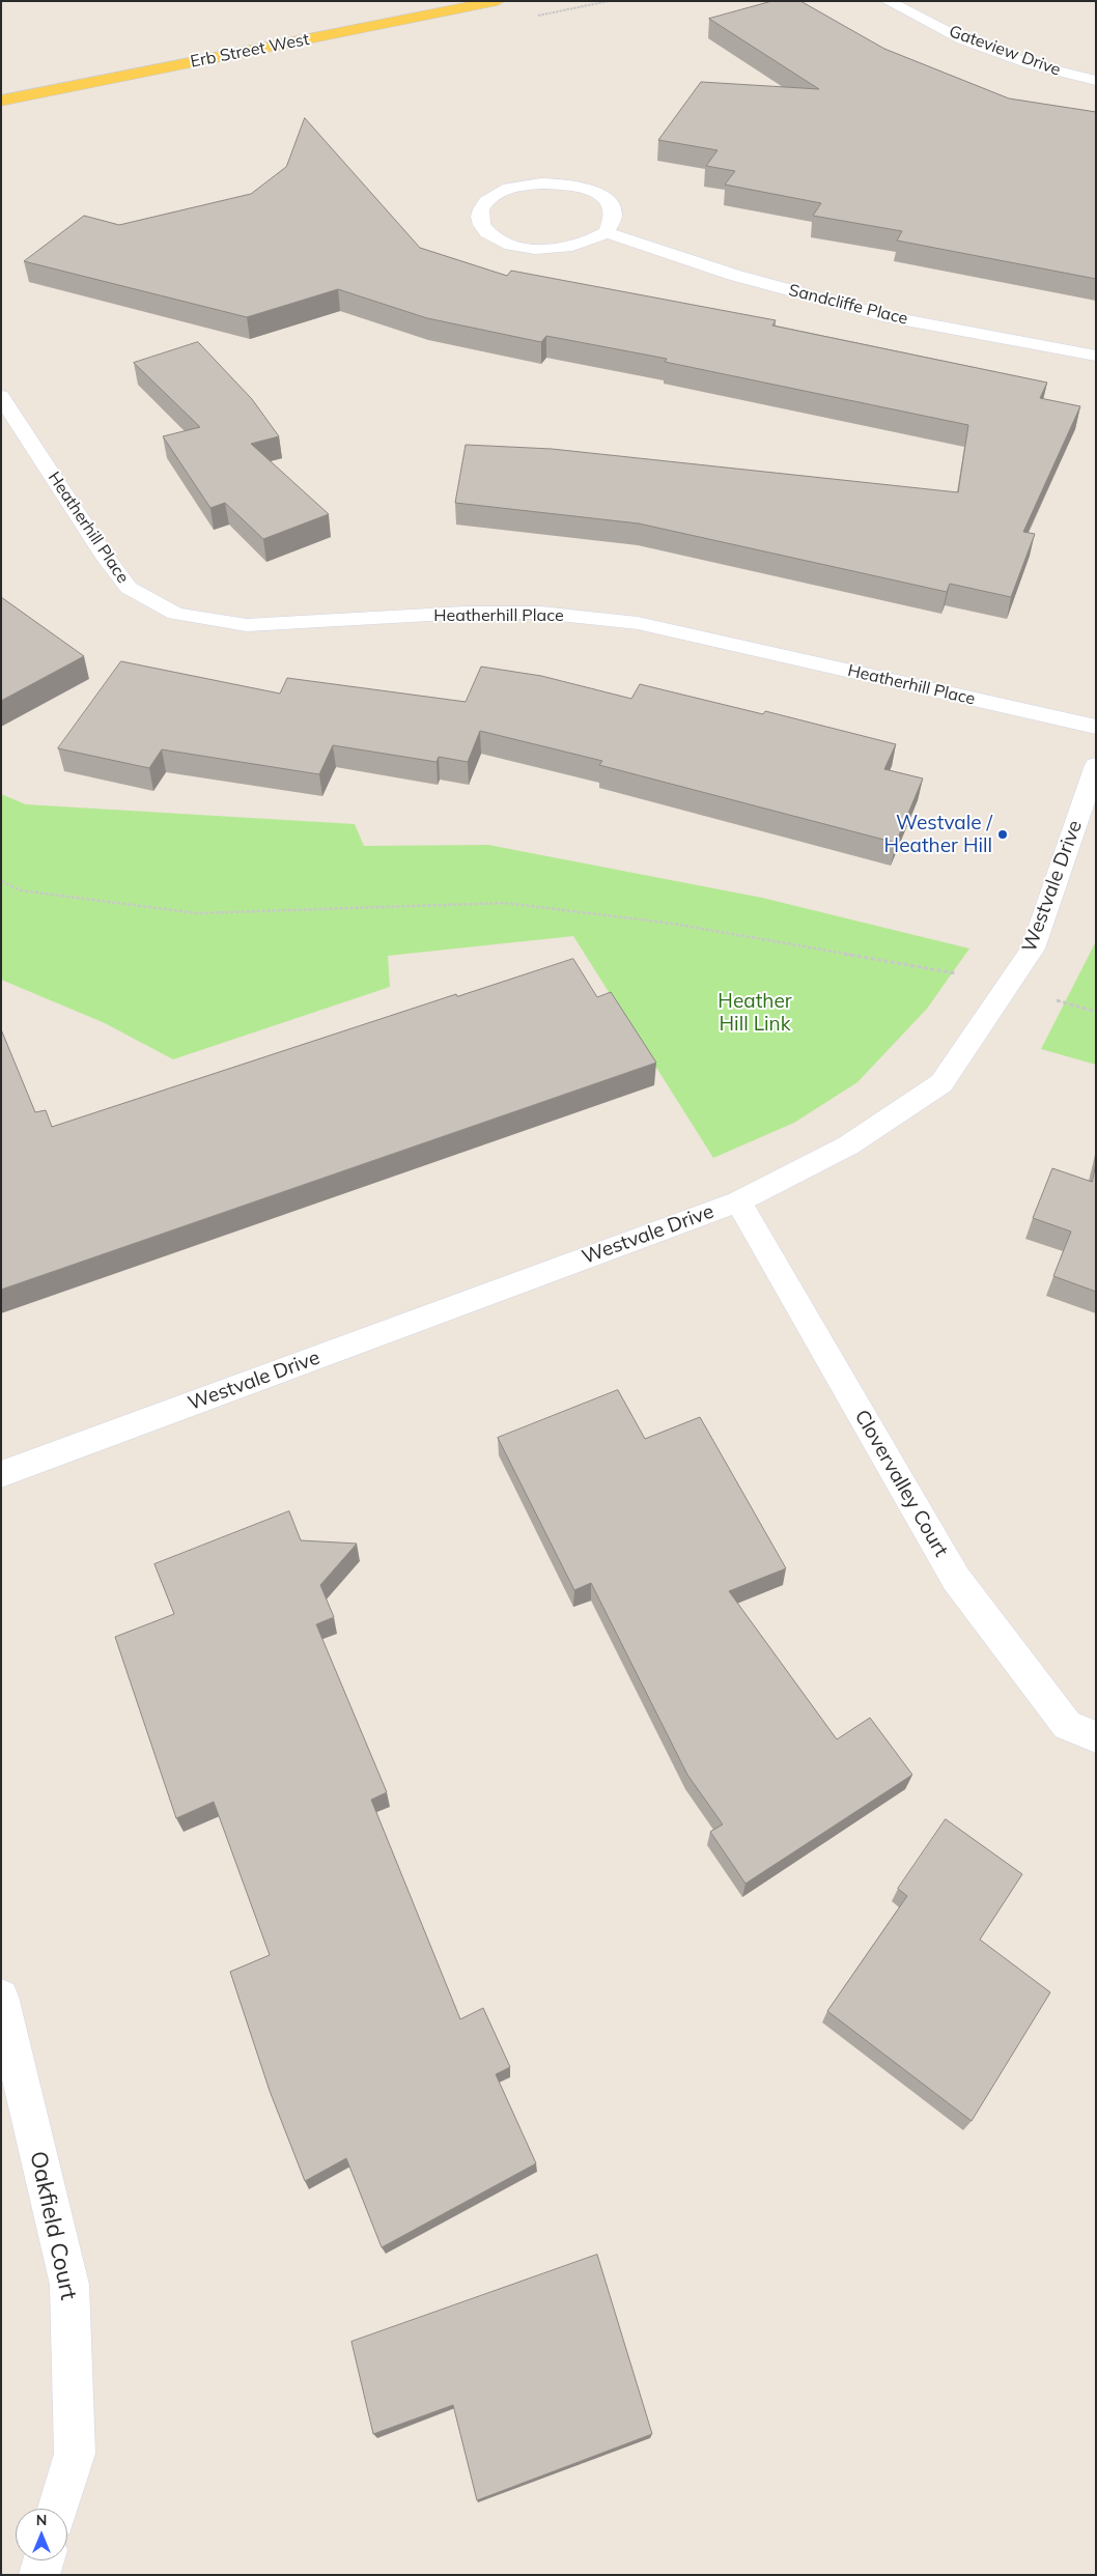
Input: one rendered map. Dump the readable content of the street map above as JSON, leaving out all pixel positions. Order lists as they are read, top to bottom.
{
  "streets": {
    "main road": ["Erb Street West"],
    "street": [
      "Gateview Drive",
      "Sandcliffe Place",
      "Heatherhill Place",
      "Westvale Drive",
      "Clovervalley Court",
      "Oakfield Court"
    ]
  },
  "crossings": [
    ["Westvale Drive", "Clovervalley Court"]
  ],
  "parks": ["Heather Hill Link"],
  "places": ["Westvale / Heather Hill"],
  "north": "top"
}
